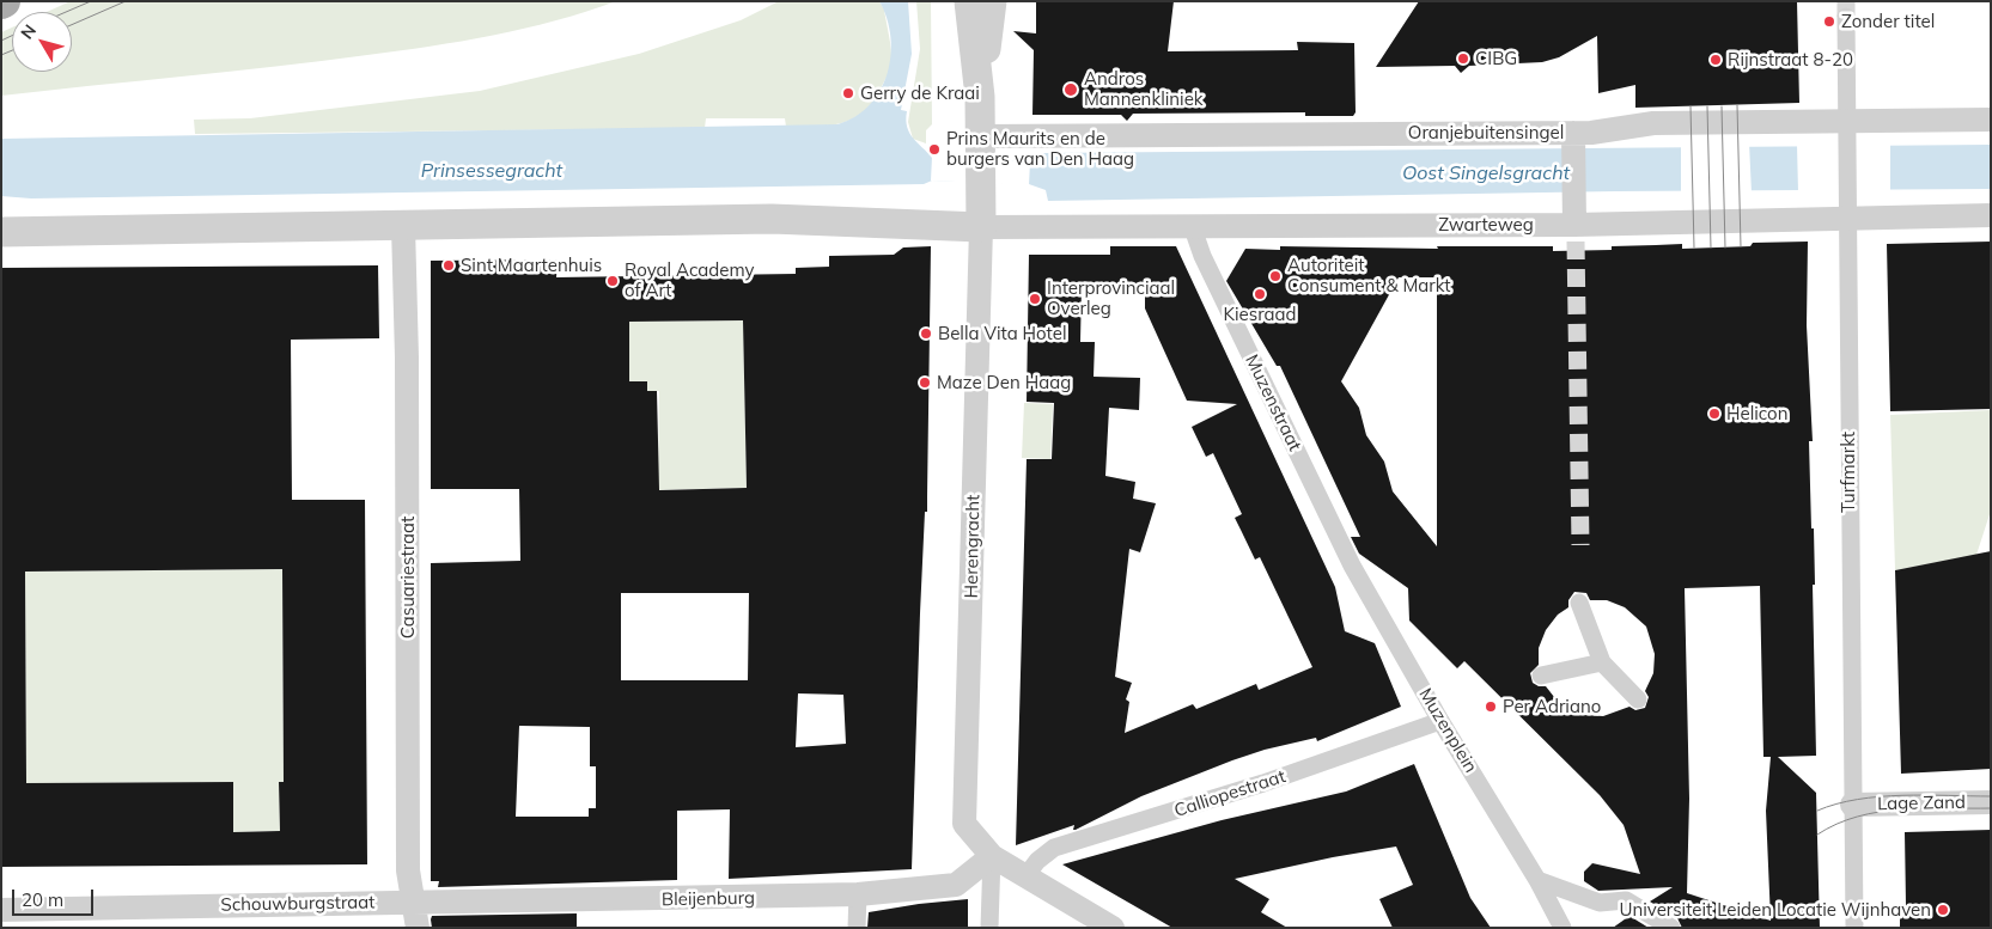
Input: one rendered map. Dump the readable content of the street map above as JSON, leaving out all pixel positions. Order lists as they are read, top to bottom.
{
  "streets": {
    "street": [
      "Oranjebuitensingel",
      "Zwarteweg",
      "Muzenstraat",
      "Turfmarkt",
      "Herengracht",
      "Casuariestraat",
      "Muzenplein",
      "Calliopestraat",
      "Lage Zand",
      "Bleijenburg",
      "Schouwburgstraat"
    ]
  },
  "crossings": [
    ["Oranjebuitensingel", "Turfmarkt"],
    ["Zwarteweg", "Muzenstraat"],
    ["Zwarteweg", "Turfmarkt"],
    ["Zwarteweg", "Herengracht"],
    ["Muzenstraat", "Muzenplein"],
    ["Turfmarkt", "Lage Zand"],
    ["Herengracht", "Calliopestraat"],
    ["Herengracht", "Bleijenburg"],
    ["Casuariestraat", "Bleijenburg"],
    ["Casuariestraat", "Schouwburgstraat"],
    ["Muzenplein", "Calliopestraat"],
    ["Bleijenburg", "Schouwburgstraat"]
  ],
  "water": ["Prinsessegracht", "Oost Singelsgracht"],
  "places": [
    "Zonder titel",
    "CIBG",
    "Rijnstraat 8-20",
    "Andros Mannenkliniek",
    "Gerry de Kraai",
    "Prins Maurits en de burgers van Den Haag",
    "Sint Maartenhuis",
    "Autoriteit Consument & Markt",
    "Royal Academy of Art",
    "Kiesraad",
    "Interprovinciaal Overleg",
    "Bella Vita Hotel",
    "Maze Den Haag",
    "Helicon",
    "Per Adriano",
    "Universiteit Leiden Locatie Wijnhaven"
  ],
  "scale_bar": "20 m",
  "north": "top left"
}
